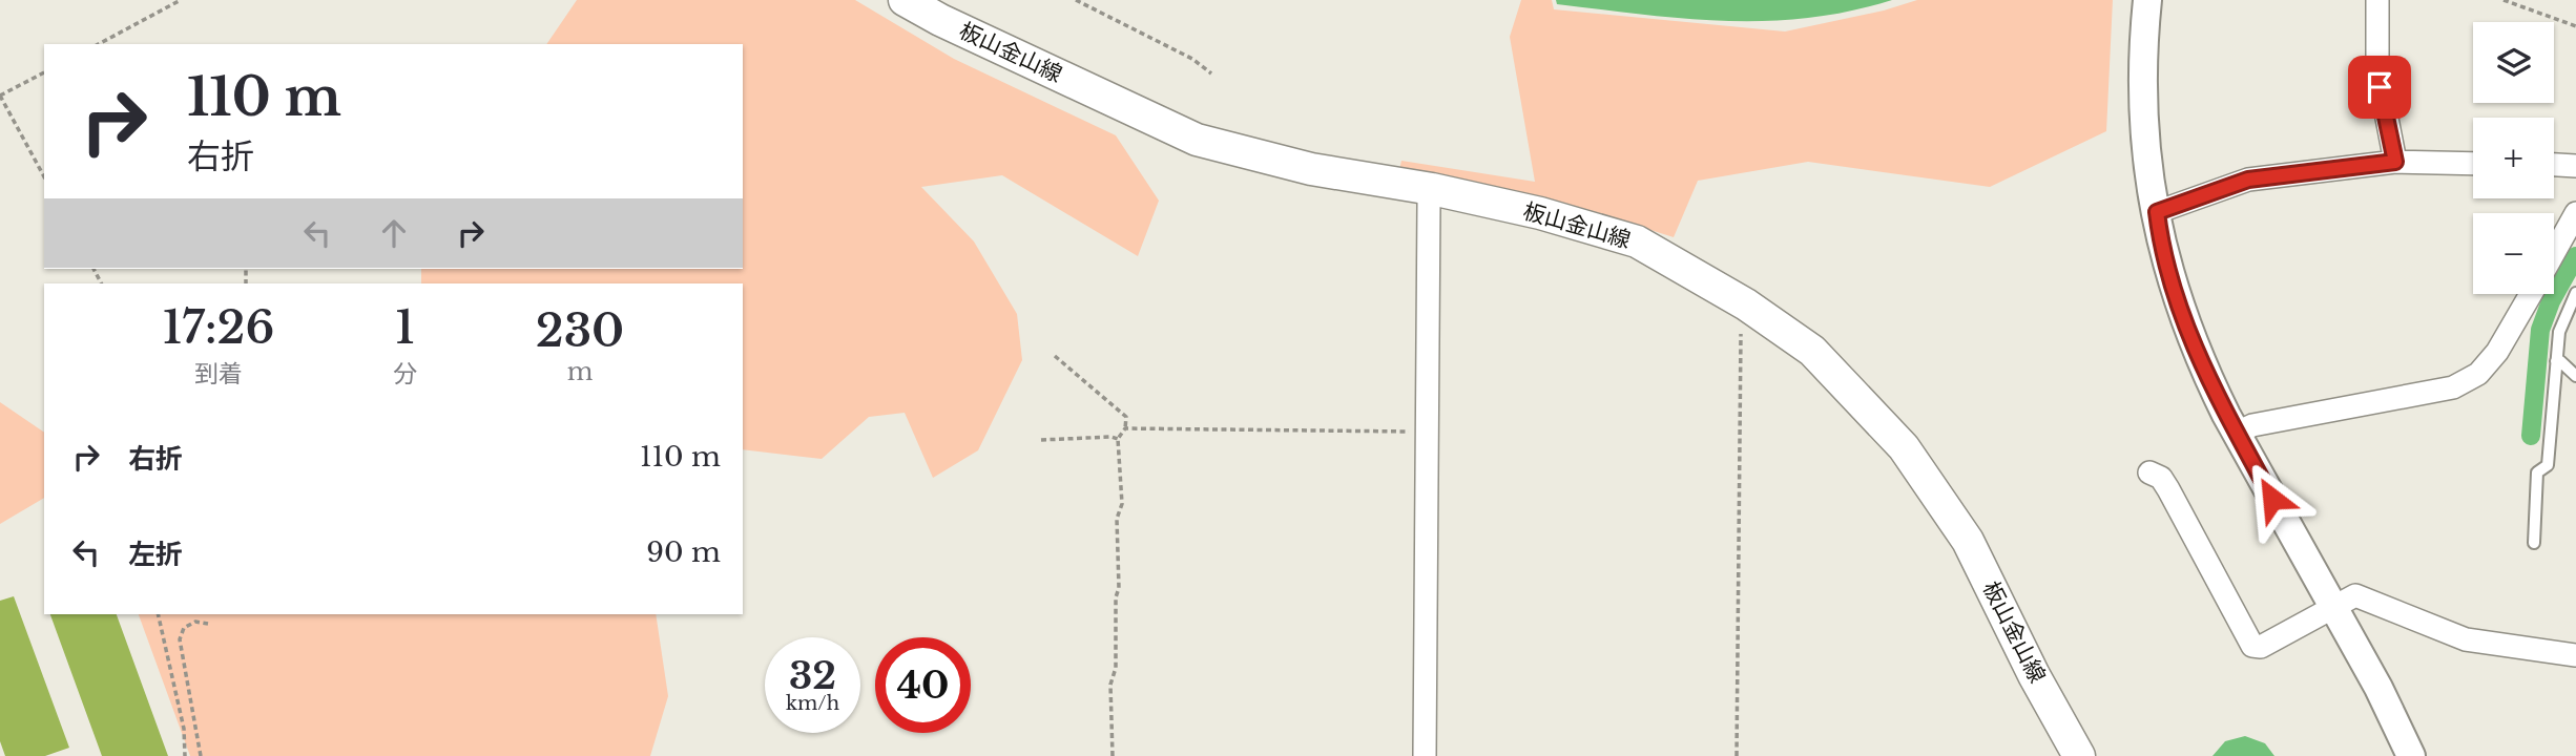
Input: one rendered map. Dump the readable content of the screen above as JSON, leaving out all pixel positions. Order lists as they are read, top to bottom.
{
  "streets": {
    "main road": ["板山金山線"]
  },
  "page": {
    "map_buttons": ["+", "−"],
    "turn": ["110 m", "右折"],
    "eta": [
      "17:26",
      "到着",
      "1",
      "分",
      "230",
      "m"
    ],
    "list": [
      {
        "name": "右折",
        "value": "110 m"
      },
      {
        "name": "左折",
        "value": "90 m"
      }
    ],
    "speed": "32 km/h",
    "limit": "40"
  }
}
